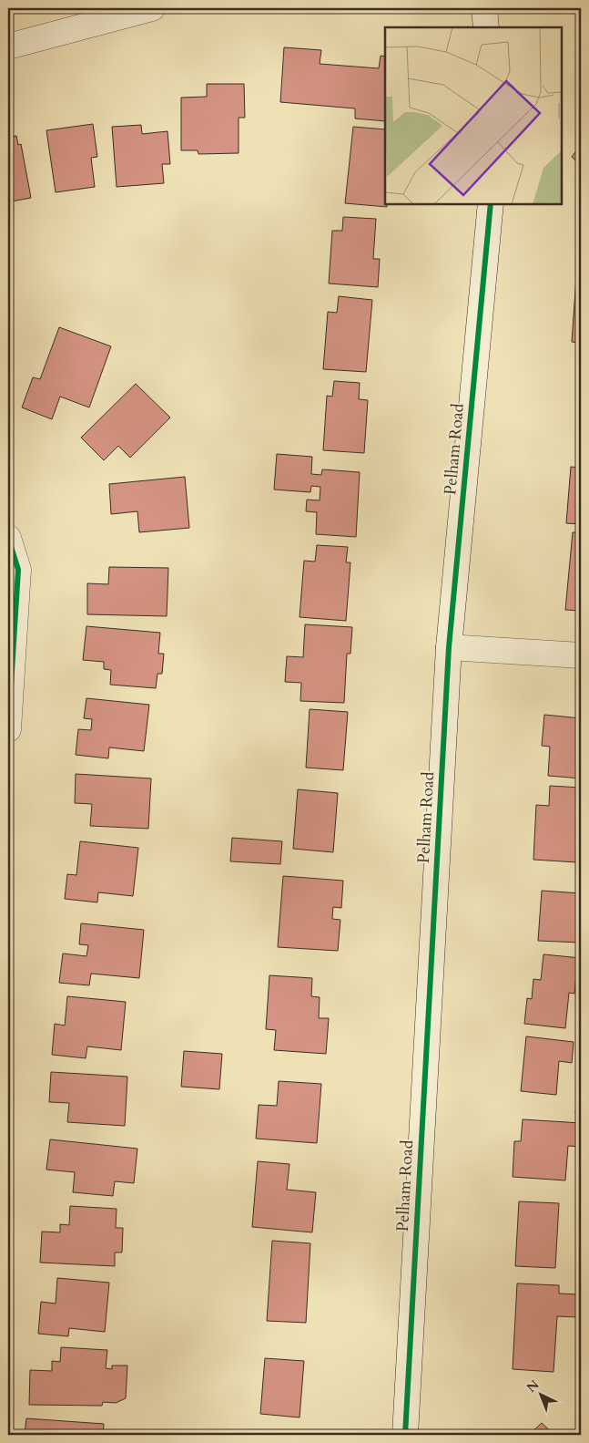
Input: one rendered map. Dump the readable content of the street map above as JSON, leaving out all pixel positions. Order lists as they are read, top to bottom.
{
  "streets": {
    "main road": ["Pelham Road"]
  },
  "north": "top left"
}
